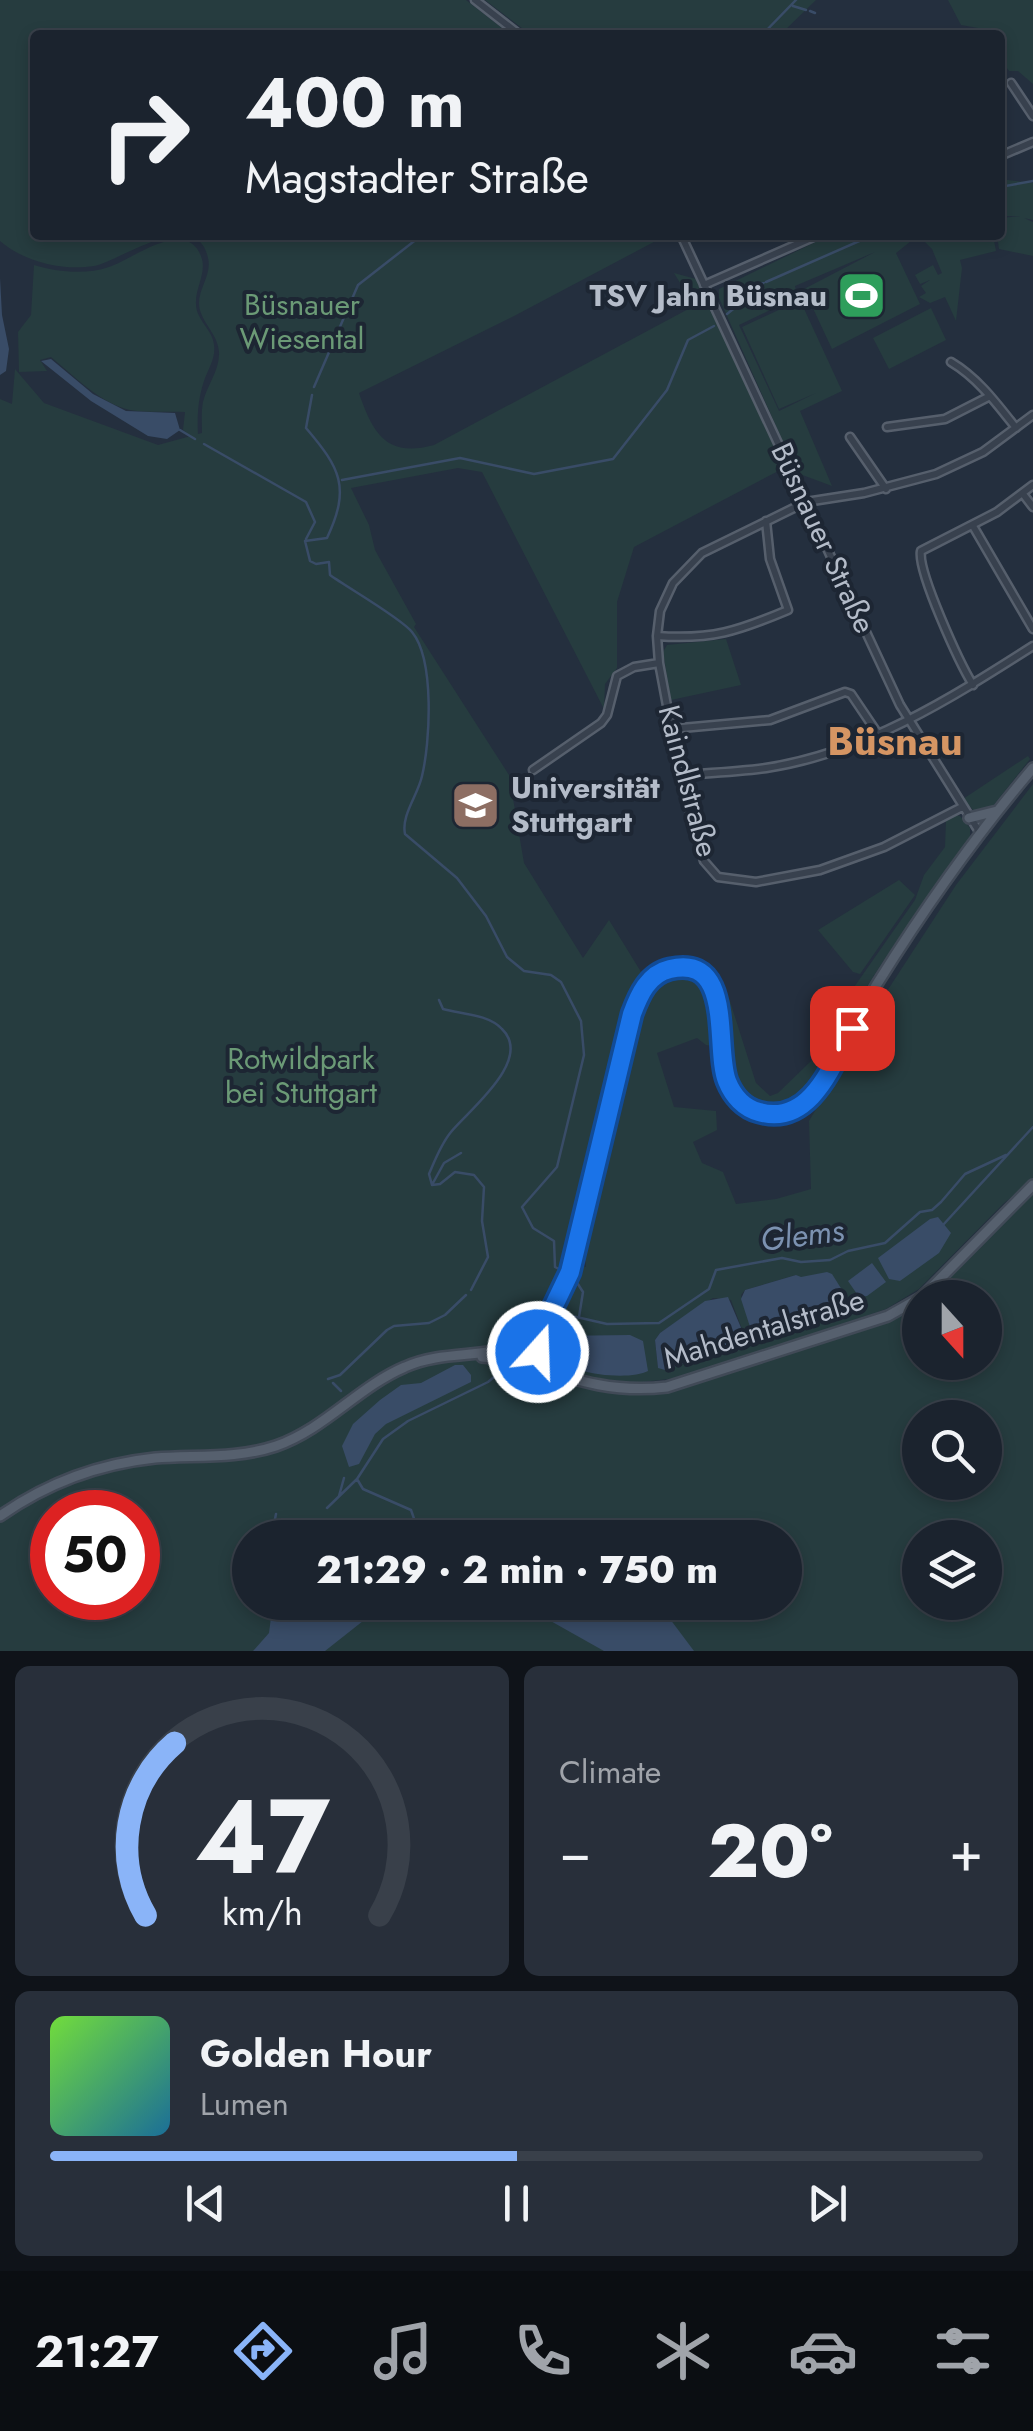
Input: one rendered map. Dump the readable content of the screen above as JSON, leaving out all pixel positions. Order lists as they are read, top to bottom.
{
  "streets": {
    "main road": ["Mahdentalstraße"],
    "street": ["Büsnauer Straße", "Kaindlstraße"]
  },
  "crossings": [
    ["Büsnauer Straße", "Kaindlstraße"]
  ],
  "districts": ["Büsnau"],
  "water": ["Glems"],
  "parks": ["Büsnauer Wiesental", "Rotwildpark bei Stuttgart"],
  "places": {
    "sports": ["TSV Jahn Büsnau"],
    "school or university": ["Universität Stuttgart"]
  },
  "north": "bottom",
  "page": {
    "turn": ["400 m", "Magstadter Straße"],
    "limit": "50",
    "trip": "21:29 · 2 min · 750 m",
    "tile": "Climate",
    "heat": ["−", "20°", "+"],
    "song": ["Golden Hour", "Lumen"],
    "tabs": "21:27",
    "gauge": ["47", "km/h"]
  }
}
